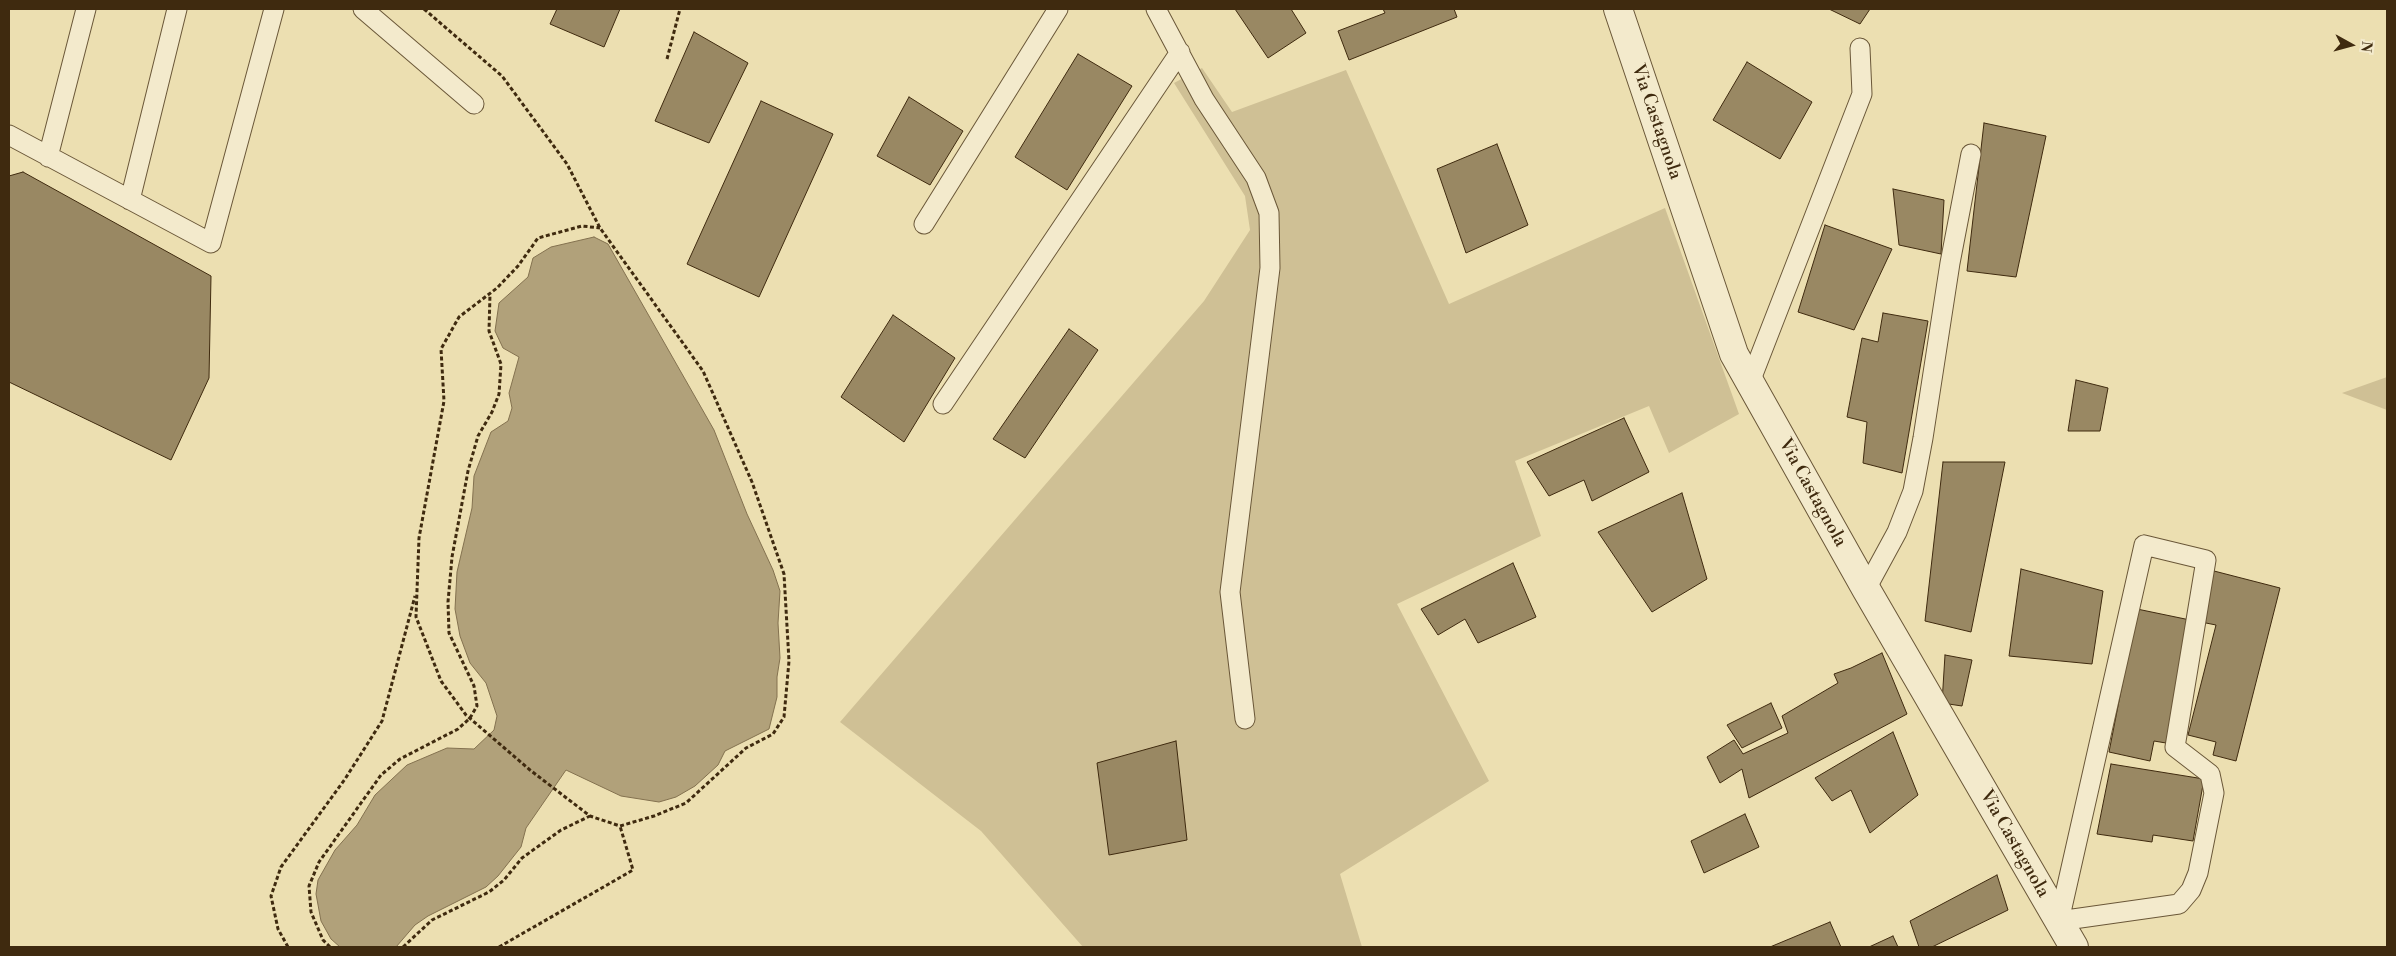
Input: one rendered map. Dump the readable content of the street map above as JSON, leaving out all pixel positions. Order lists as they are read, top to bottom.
{
  "streets": {
    "street": ["Via Castagnola"]
  },
  "north": "right"
}
